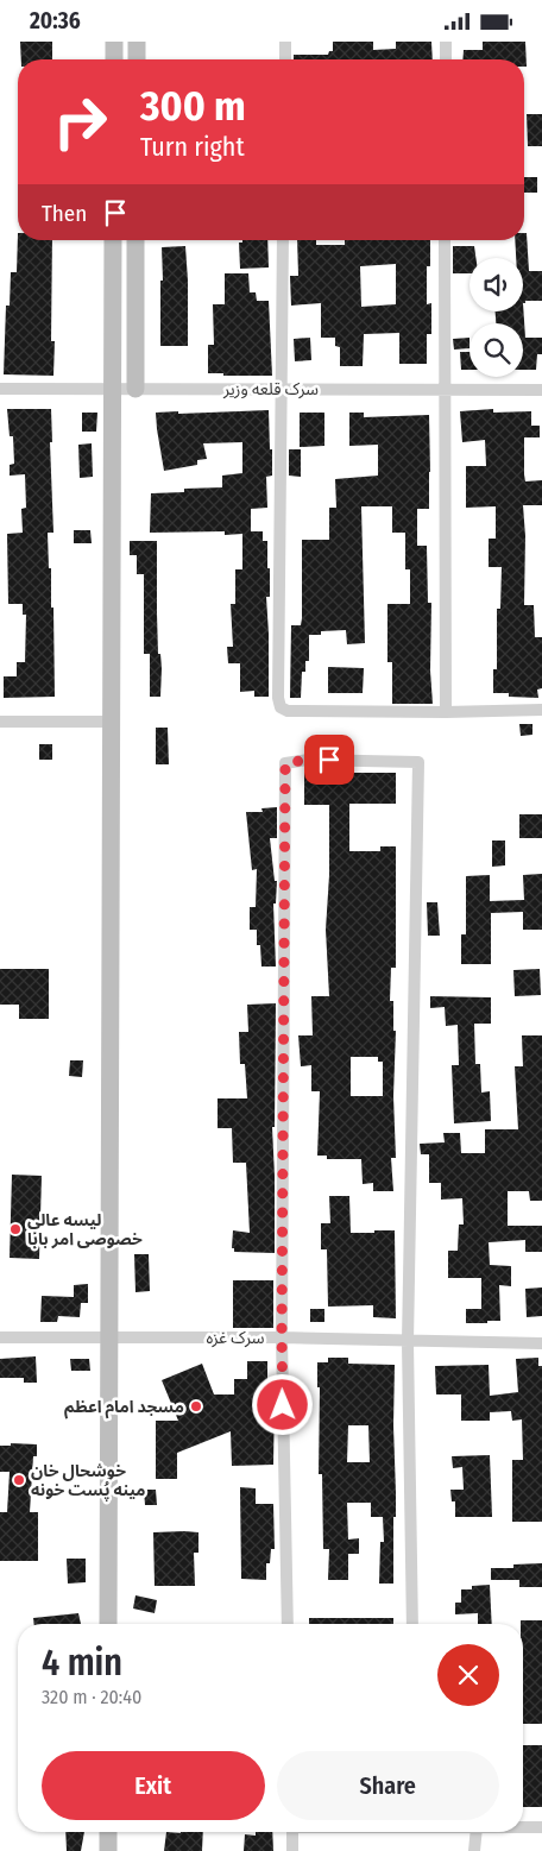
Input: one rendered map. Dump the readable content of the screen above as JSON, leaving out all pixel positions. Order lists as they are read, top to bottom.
{
  "streets": {
    "street": ["سرک قلعه وزیر", "سرک غزه"]
  },
  "places": ["لیسه عالی خصوصی امر بابا", "مسجد امام اعظم", "خوشحال خان مینه پُست خونه"],
  "page": {
    "status": "20:36",
    "turn": ["300 m", "Turn right"],
    "then": "Then",
    "heading": ["4 min", "320 m · 20:40"],
    "buttons": ["Exit", "Share"]
  }
}
